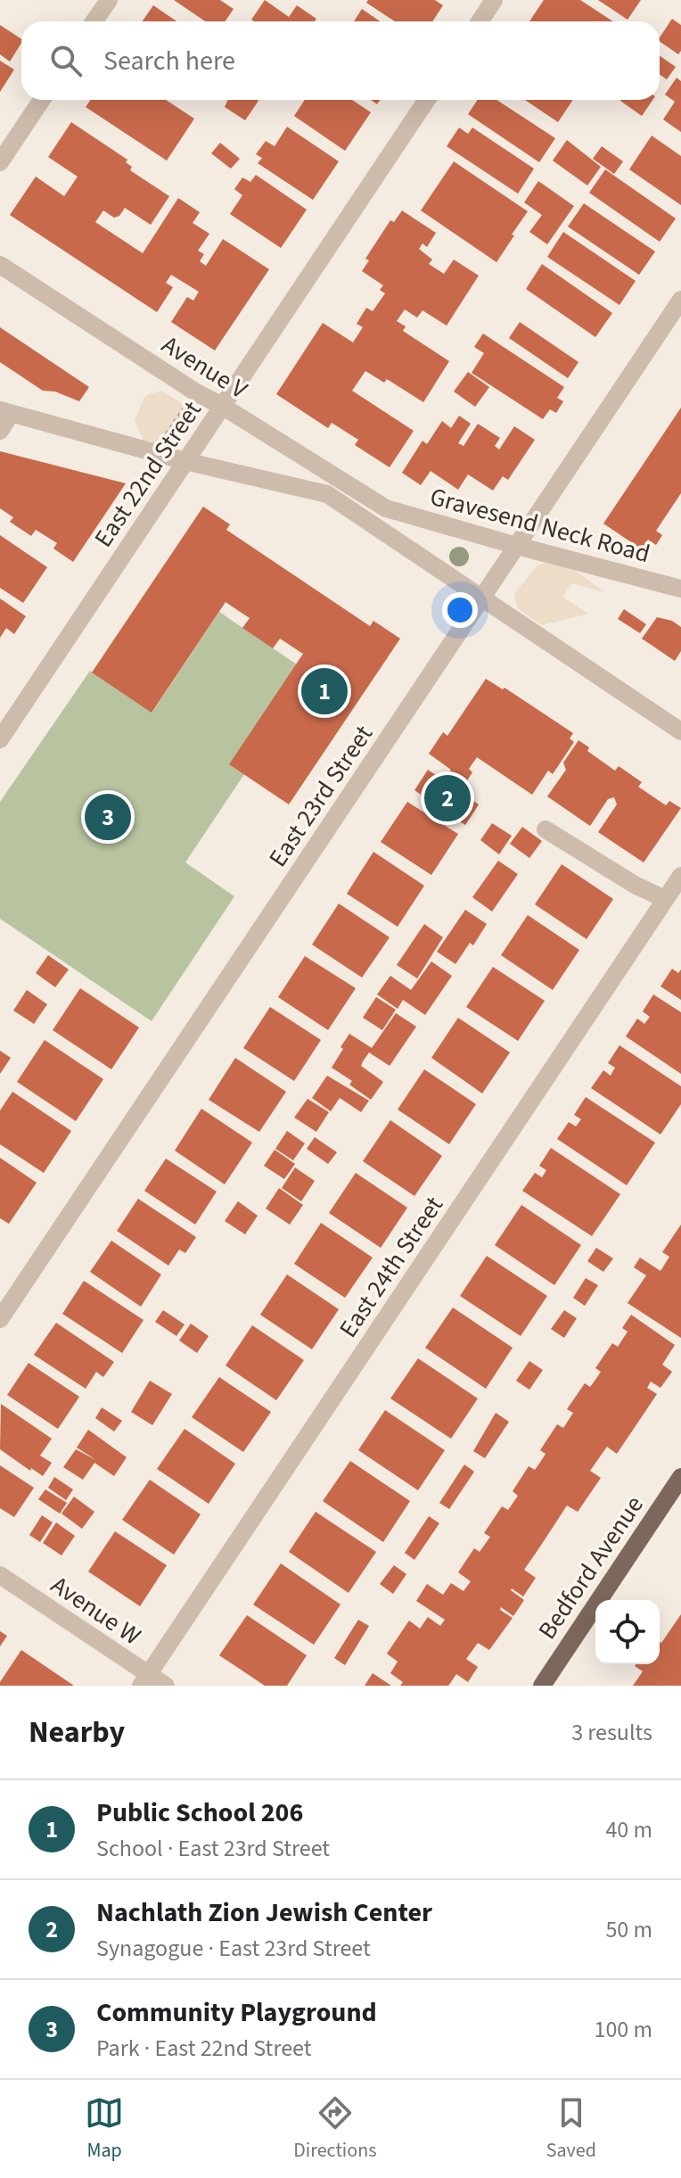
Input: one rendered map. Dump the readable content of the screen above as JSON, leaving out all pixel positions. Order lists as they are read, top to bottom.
{
  "streets": {
    "main road": ["Bedford Avenue"],
    "street": [
      "Avenue V",
      "East 22nd Street",
      "Gravesend Neck Road",
      "East 23rd Street",
      "East 24th Street",
      "Avenue W"
    ]
  },
  "crossings": [
    ["Avenue V", "East 22nd Street"],
    ["Avenue V", "Gravesend Neck Road"],
    ["Gravesend Neck Road", "East 23rd Street"],
    ["East 24th Street", "Avenue W"]
  ],
  "page": {
    "search": "Search here",
    "pins": ["1", "2", "3"],
    "heading": ["Nearby", "3 results"],
    "list": [
      {
        "mark": "1",
        "name": "Public School 206",
        "note": "School · East 23rd Street",
        "value": "40 m"
      },
      {
        "mark": "2",
        "name": "Nachlath Zion Jewish Center",
        "note": "Synagogue · East 23rd Street",
        "value": "50 m"
      },
      {
        "mark": "3",
        "name": "Community Playground",
        "note": "Park · East 22nd Street",
        "value": "100 m"
      }
    ],
    "nav": ["Map", "Directions", "Saved"]
  }
}
